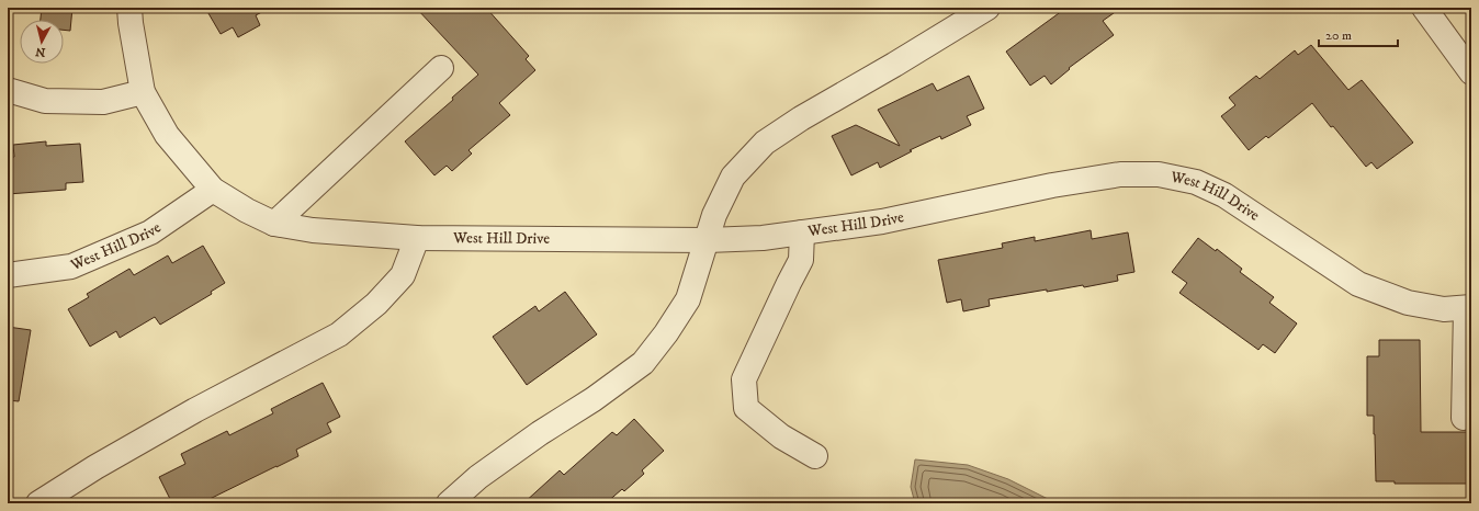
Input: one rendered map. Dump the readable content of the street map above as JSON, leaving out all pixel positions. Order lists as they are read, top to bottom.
{
  "streets": {
    "street": ["West Hill Drive"]
  },
  "scale_bar": "20 m",
  "north": "bottom"
}
